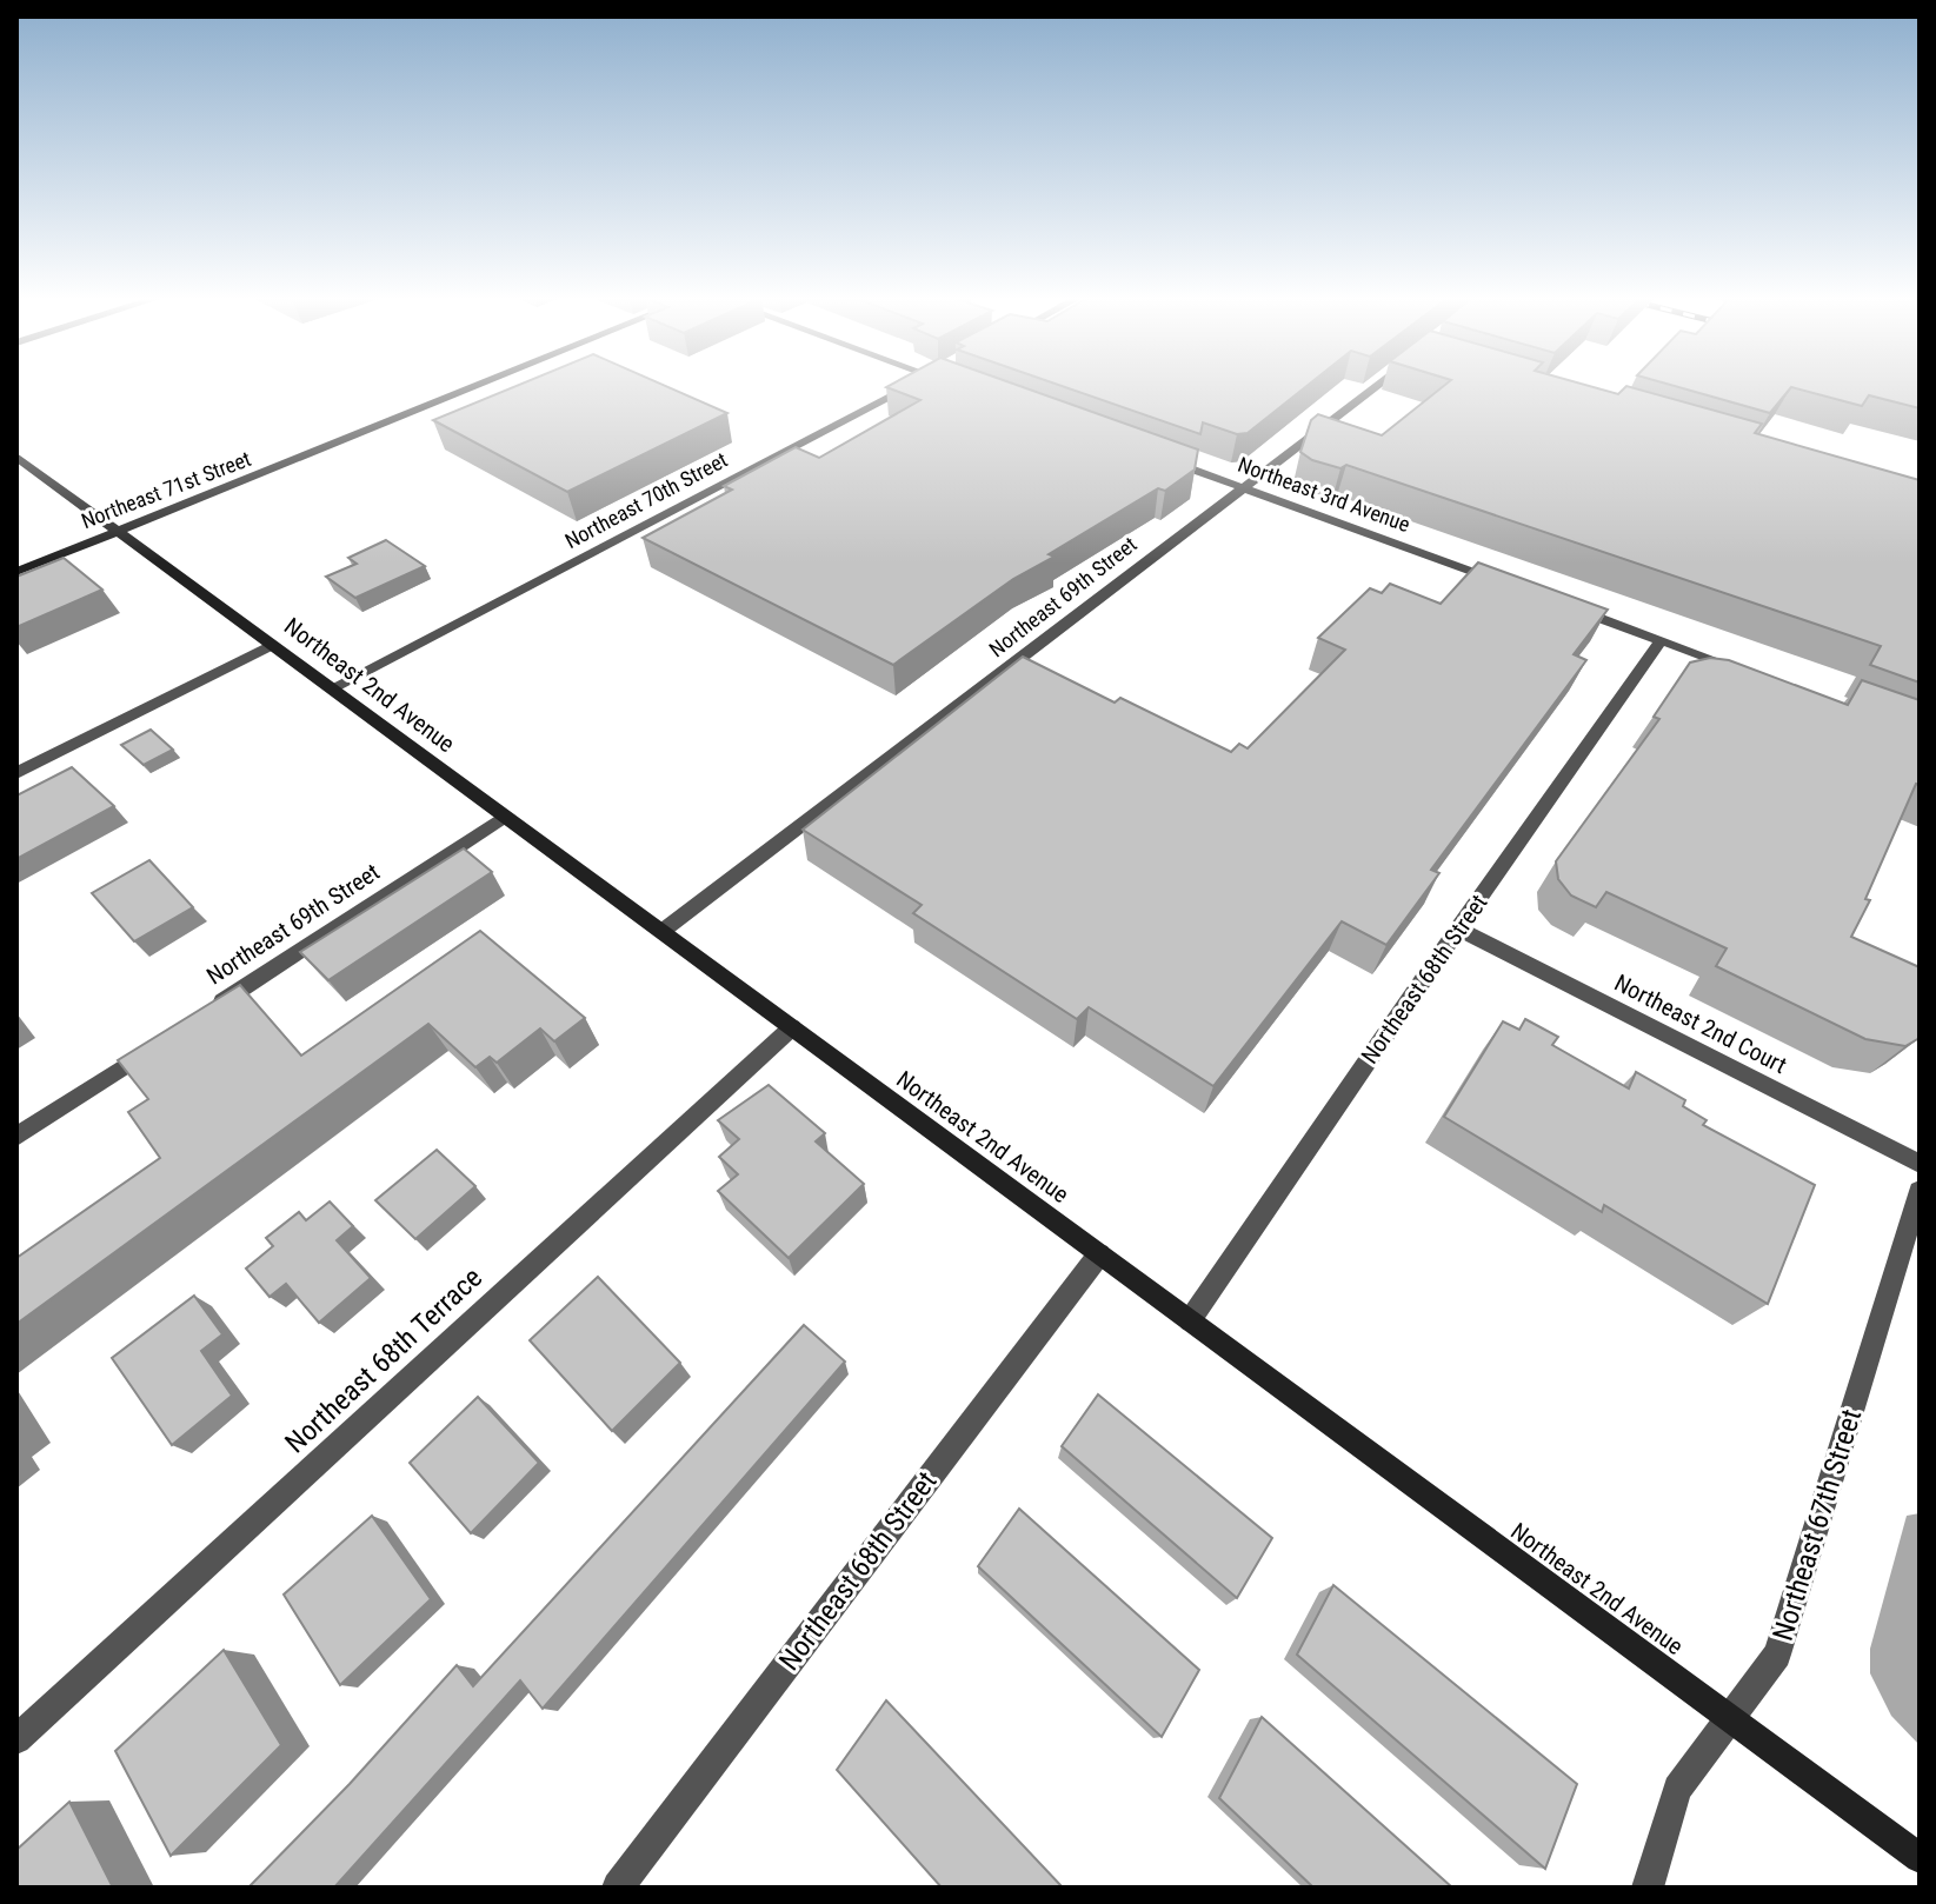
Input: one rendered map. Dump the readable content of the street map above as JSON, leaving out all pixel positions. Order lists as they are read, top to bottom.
{
  "streets": {
    "main road": ["Northeast 71st Street", "Northeast 2nd Avenue"],
    "street": [
      "Northeast 3rd Avenue",
      "Northeast 70th Street",
      "Northeast 69th Street",
      "Northeast 68th Street",
      "Northeast 2nd Court",
      "Northeast 68th Terrace",
      "Northeast 67th Street"
    ]
  },
  "crossings": [
    ["Northeast 71st Street", "Northeast 2nd Avenue"],
    ["Northeast 3rd Avenue", "Northeast 69th Street"],
    ["Northeast 70th Street", "Northeast 2nd Avenue"],
    ["Northeast 69th Street", "Northeast 2nd Avenue"],
    ["Northeast 2nd Avenue", "Northeast 68th Street"],
    ["Northeast 2nd Avenue", "Northeast 68th Terrace"],
    ["Northeast 2nd Avenue", "Northeast 67th Street"],
    ["Northeast 68th Street", "Northeast 2nd Court"]
  ]
}
